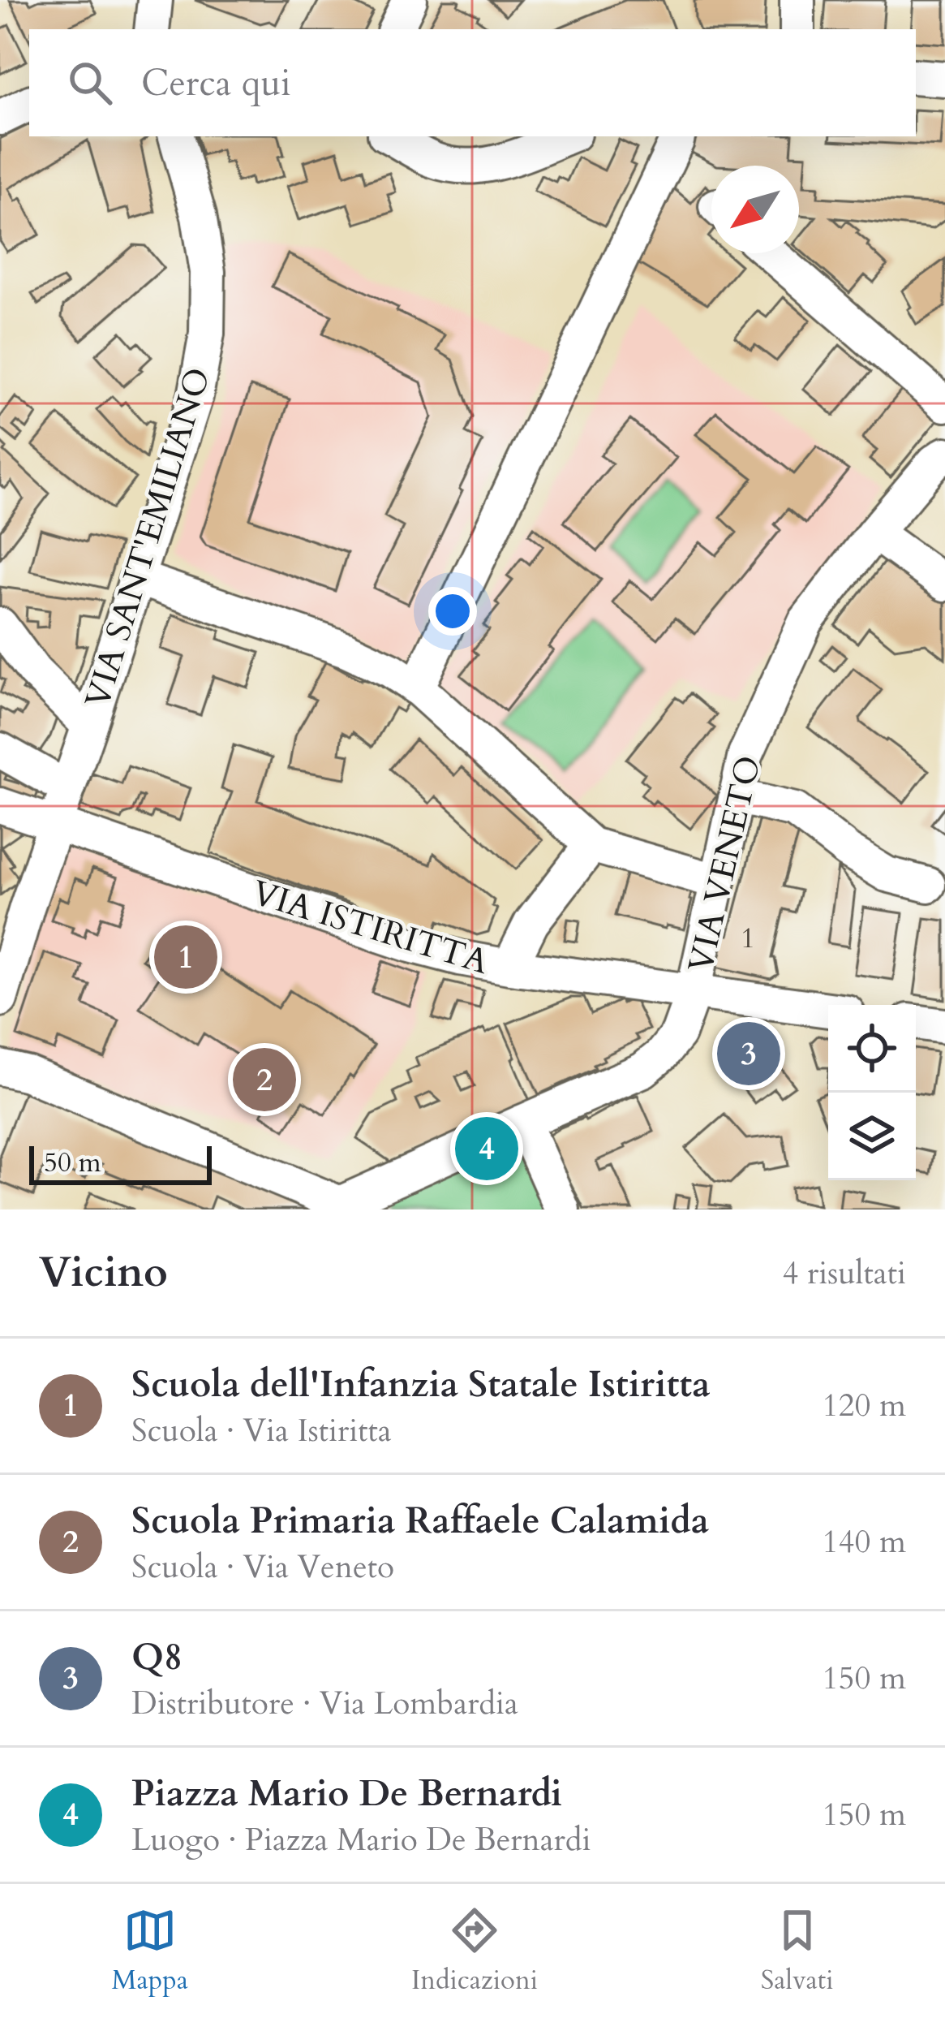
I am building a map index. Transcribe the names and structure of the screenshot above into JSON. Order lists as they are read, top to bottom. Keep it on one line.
{"streets":{"street":["VIA SANT'EMILIANO","VIA VENETO","VIA ISTIRITTA"]},"crossings":[["VIA SANT'EMILIANO","VIA ISTIRITTA"],["VIA VENETO","VIA ISTIRITTA"]],"house_numbers":["1"],"scale_bar":"50 m","north":"bottom left","page":{"search":"Cerca qui","pins":["1","3","2","4"],"scale":"50 m","heading":["Vicino","4 risultati"],"list":[{"mark":"1","name":"Scuola dell'Infanzia Statale Istiritta","note":"Scuola · Via Istiritta","value":"120 m"},{"mark":"2","name":"Scuola Primaria Raffaele Calamida","note":"Scuola · Via Veneto","value":"140 m"},{"mark":"3","name":"Q8","note":"Distributore · Via Lombardia","value":"150 m"},{"mark":"4","name":"Piazza Mario De Bernardi","note":"Luogo · Piazza Mario De Bernardi","value":"150 m"}],"nav":["Mappa","Indicazioni","Salvati"]}}
